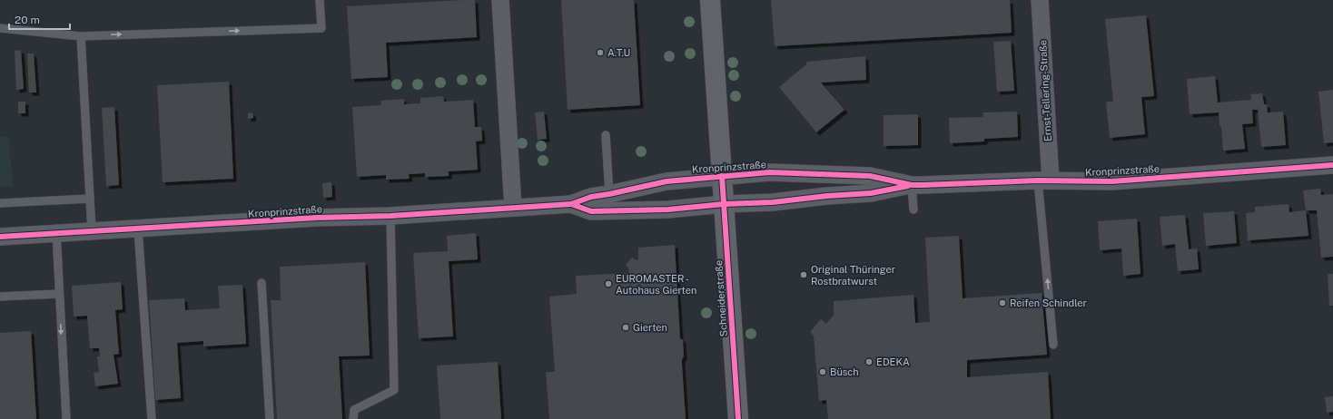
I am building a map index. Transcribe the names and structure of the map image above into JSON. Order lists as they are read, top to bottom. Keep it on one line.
{"streets":{"main road":["Schneiderstraße"],"street":["Ernst-Tellering-Straße","Kronprinzstraße"]},"crossings":[["Ernst-Tellering-Straße","Kronprinzstraße"],["Kronprinzstraße","Schneiderstraße"]],"places":["A.T.U","Original Thüringer Rostbratwurst","EUROMASTER - Autohaus Gierten","Reifen Schindler","Gierten","EDEKA","Büsch"],"scale_bar":"20 m"}
